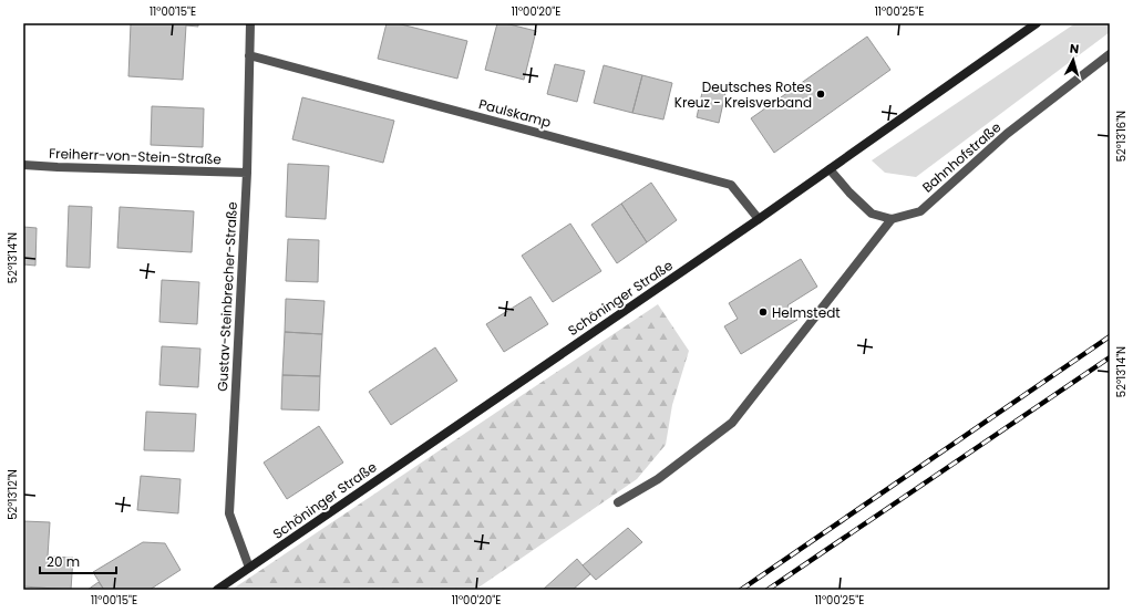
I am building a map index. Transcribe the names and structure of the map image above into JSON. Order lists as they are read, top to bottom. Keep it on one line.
{"streets":{"main road":["Schöninger Straße"],"street":["Paulskamp","Freiherr-von-Stein-Straße","Bahnhofstraße","Gustav-Steinbrecher-Straße"]},"crossings":[["Paulskamp","Gustav-Steinbrecher-Straße"],["Paulskamp","Schöninger Straße"],["Freiherr-von-Stein-Straße","Gustav-Steinbrecher-Straße"],["Gustav-Steinbrecher-Straße","Schöninger Straße"]],"places":["Deutsches Rotes Kreuz - Kreisverband","Helmstedt"],"scale_bar":"20 m","north":"top","coordinates":["11°00'15\"E","11°00'20\"E","11°00'25\"E","52°13'16\"N","52°13'14\"N","52°13'12\"N"]}
